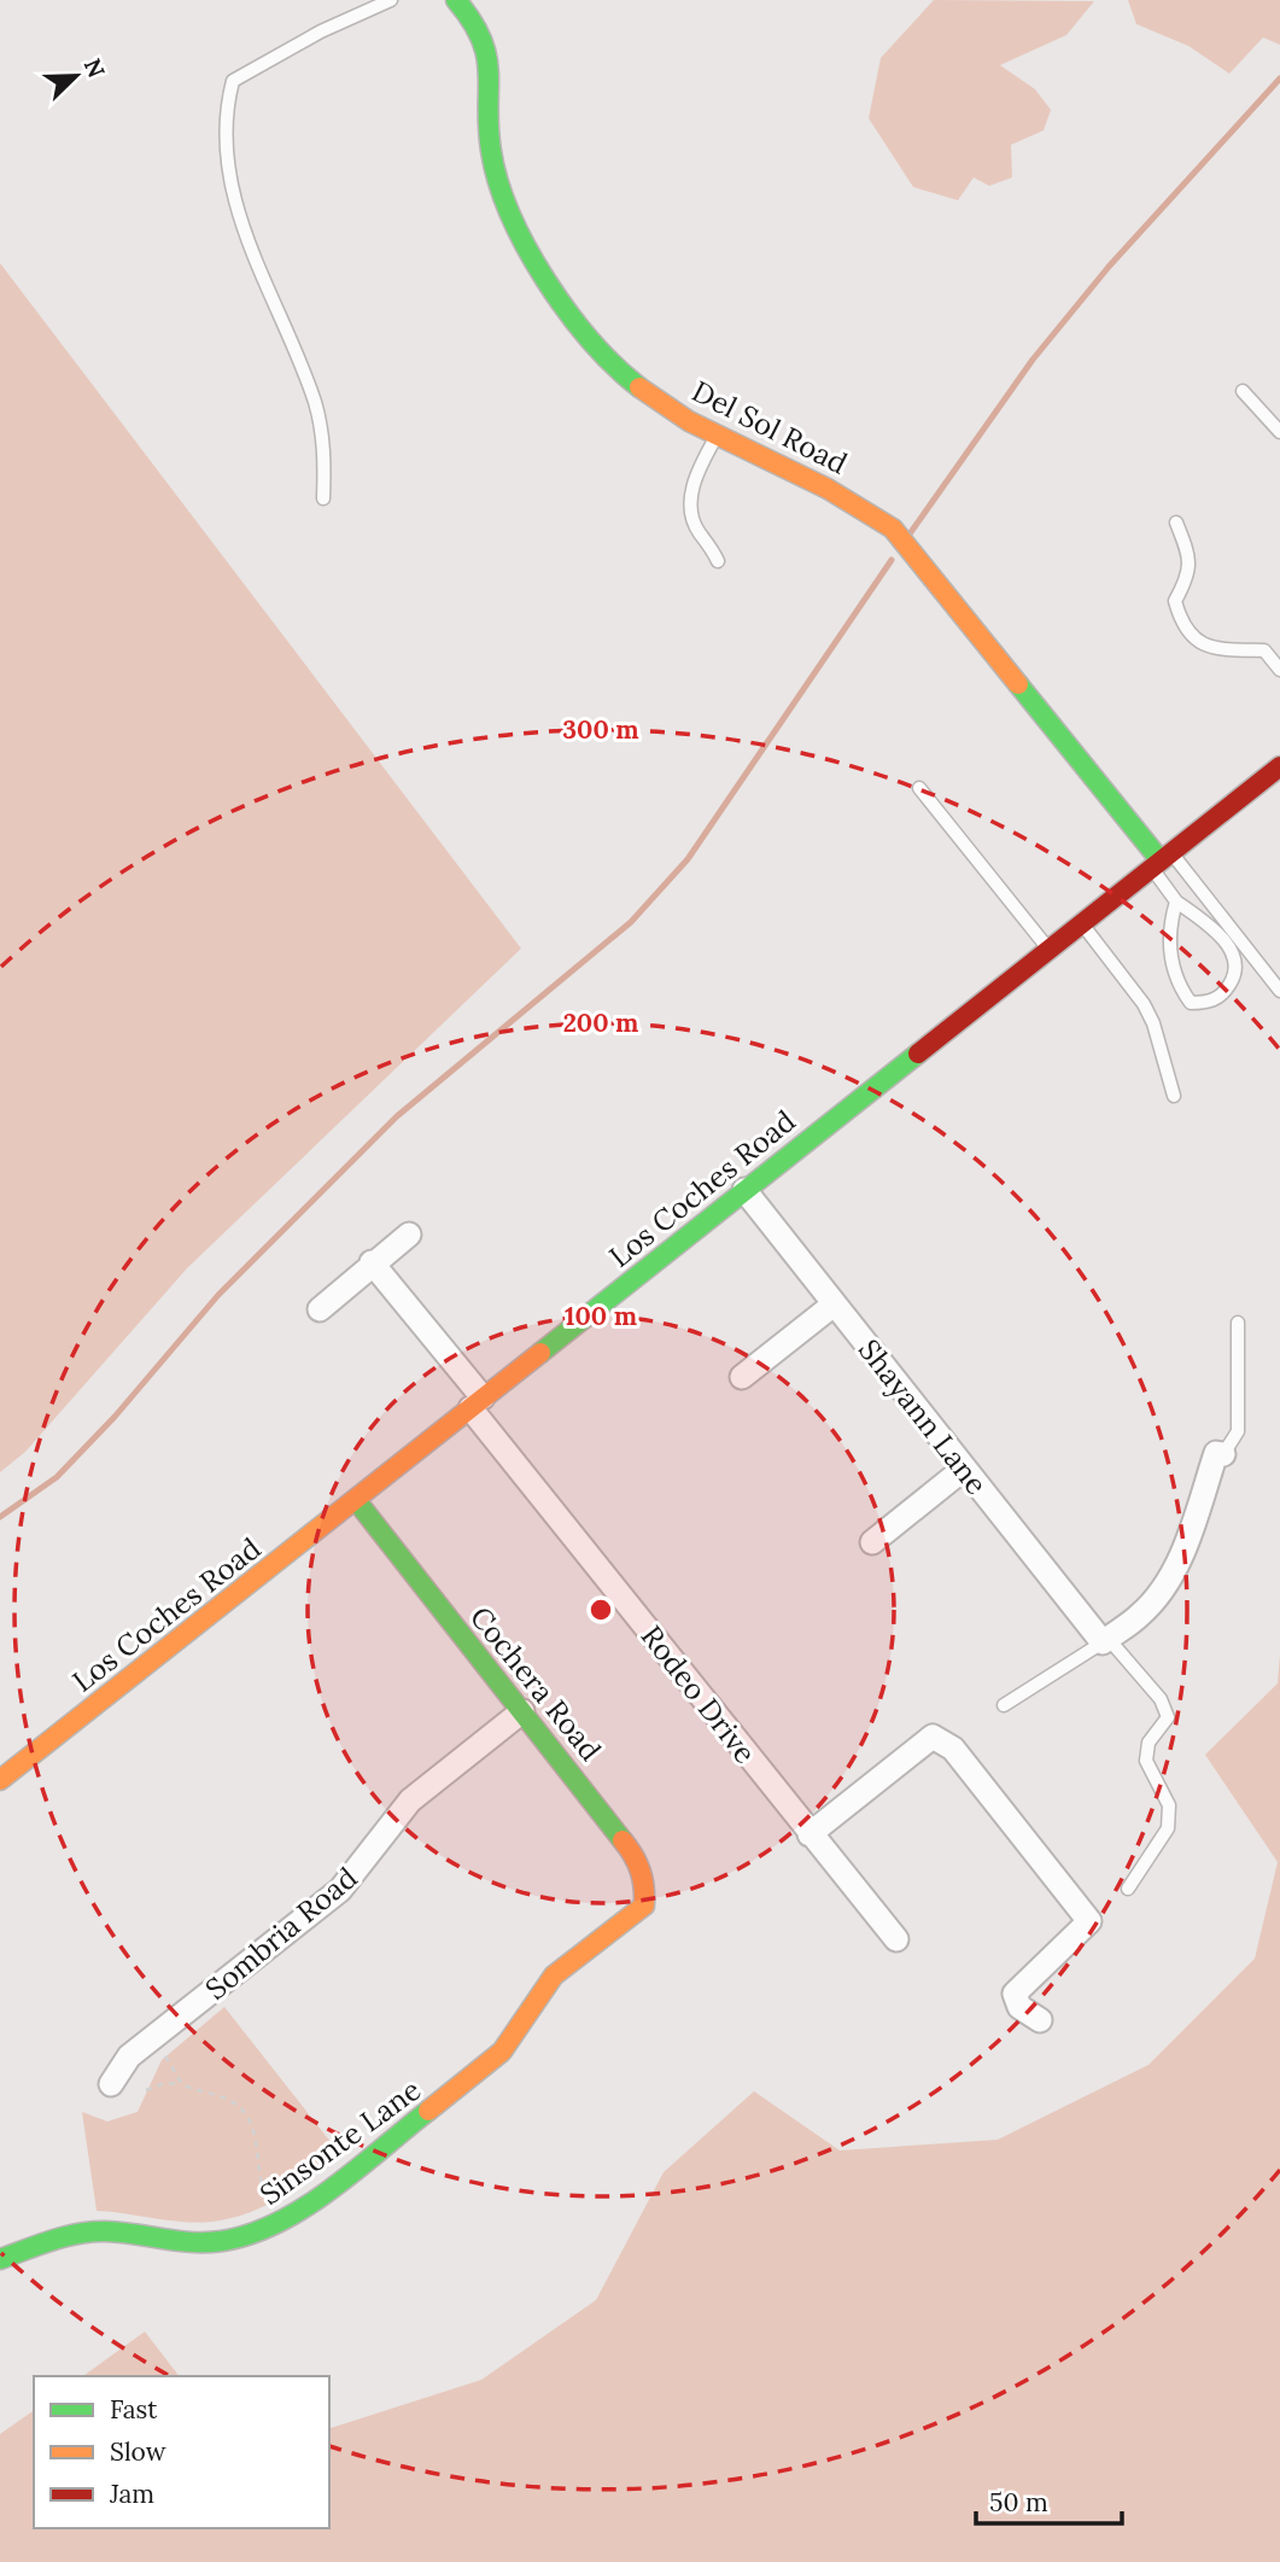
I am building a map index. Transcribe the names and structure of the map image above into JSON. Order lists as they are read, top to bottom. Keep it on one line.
{"streets":{"street":["Del Sol Road","Los Coches Road","Shayann Lane","Cochera Road","Rodeo Drive","Sombria Road","Sinsonte Lane"]},"crossings":[["Del Sol Road","Los Coches Road"],["Los Coches Road","Shayann Lane"],["Los Coches Road","Cochera Road"],["Los Coches Road","Rodeo Drive"],["Cochera Road","Sombria Road"],["Cochera Road","Sinsonte Lane"]],"legend":["Fast","Slow","Jam"],"scale_bar":"50 m","north":"top right","rings":["300 m","200 m","100 m"]}
